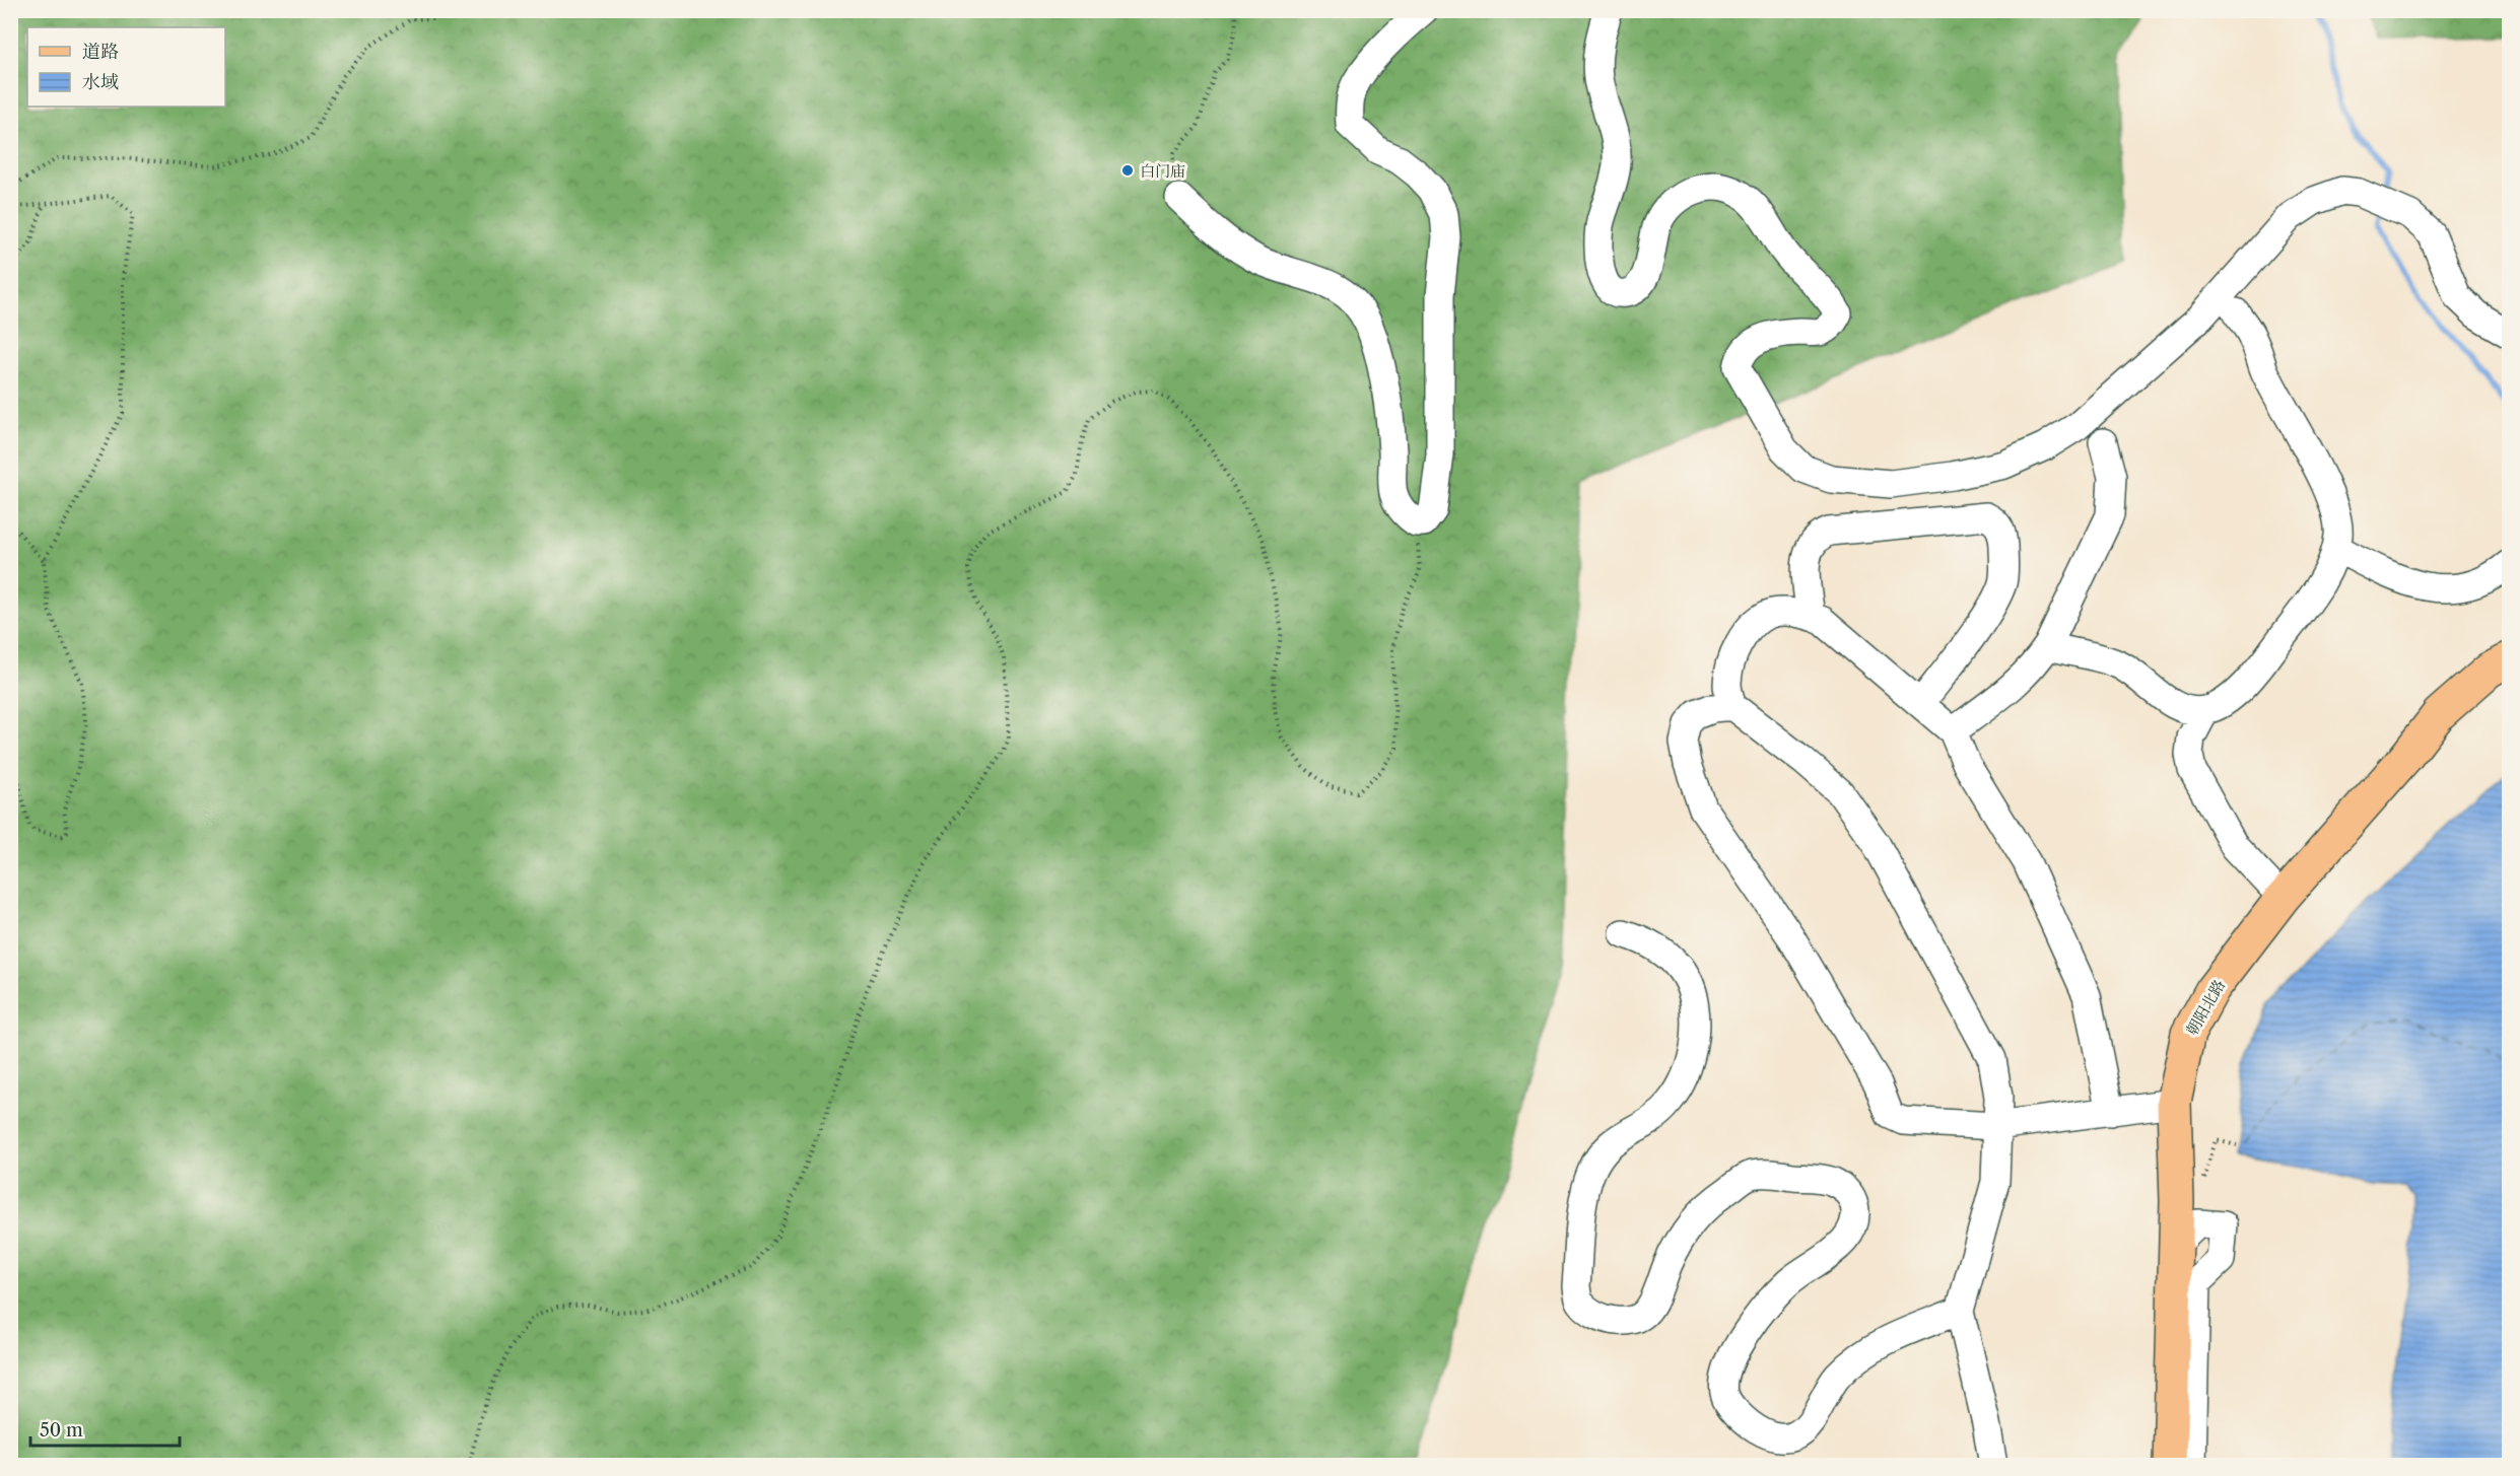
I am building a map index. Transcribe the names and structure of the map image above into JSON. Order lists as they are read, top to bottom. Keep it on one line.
{"streets":{"main road":["朝阳北路"]},"places":["白门庙"],"legend":["道路","水域"],"scale_bar":"50 m"}
